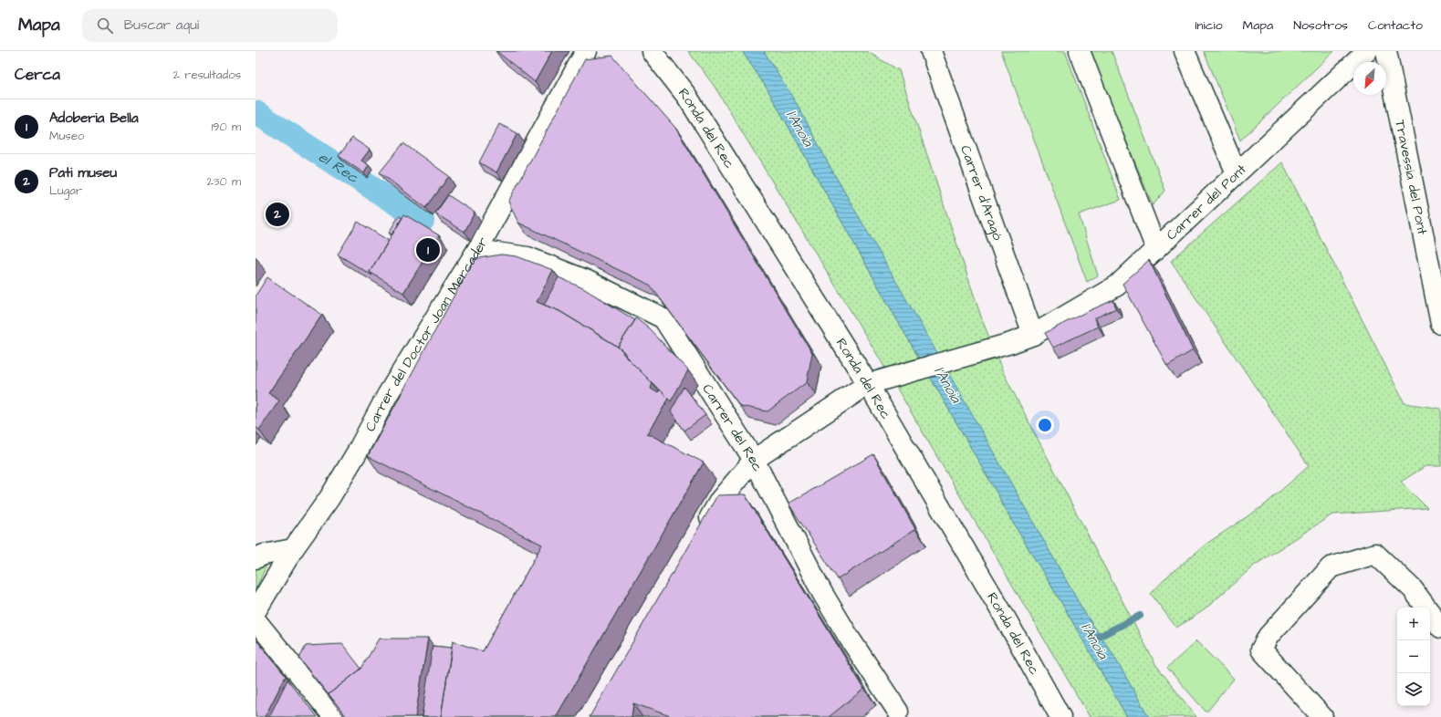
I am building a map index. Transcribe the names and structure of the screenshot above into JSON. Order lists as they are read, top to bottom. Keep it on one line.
{"streets":{"street":["Ronda del Rec","Travessia del Pont","Carrer d'Aragó","Carrer del Pont","Carrer del Doctor Joan Mercader","Carrer del Rec"]},"crossings":[["Ronda del Rec","Carrer del Pont"],["Carrer d'Aragó","Carrer del Pont"],["Carrer del Pont","Carrer del Rec"],["Carrer del Doctor Joan Mercader","Carrer del Rec"]],"water":["l'Anoia","el Rec"],"north":"bottom left","page":{"header":"Mapa","search":"Buscar aquí","nav":["Inicio","Mapa","Nosotros","Contacto"],"heading":["Cerca","2 resultados"],"list":[{"mark":"1","name":"Adoberia Bella","note":"Museo","value":"190 m"},{"mark":"2","name":"Pati museu","note":"Lugar","value":"230 m"}],"pins":["2","1"],"map_buttons":["+","−"]}}
